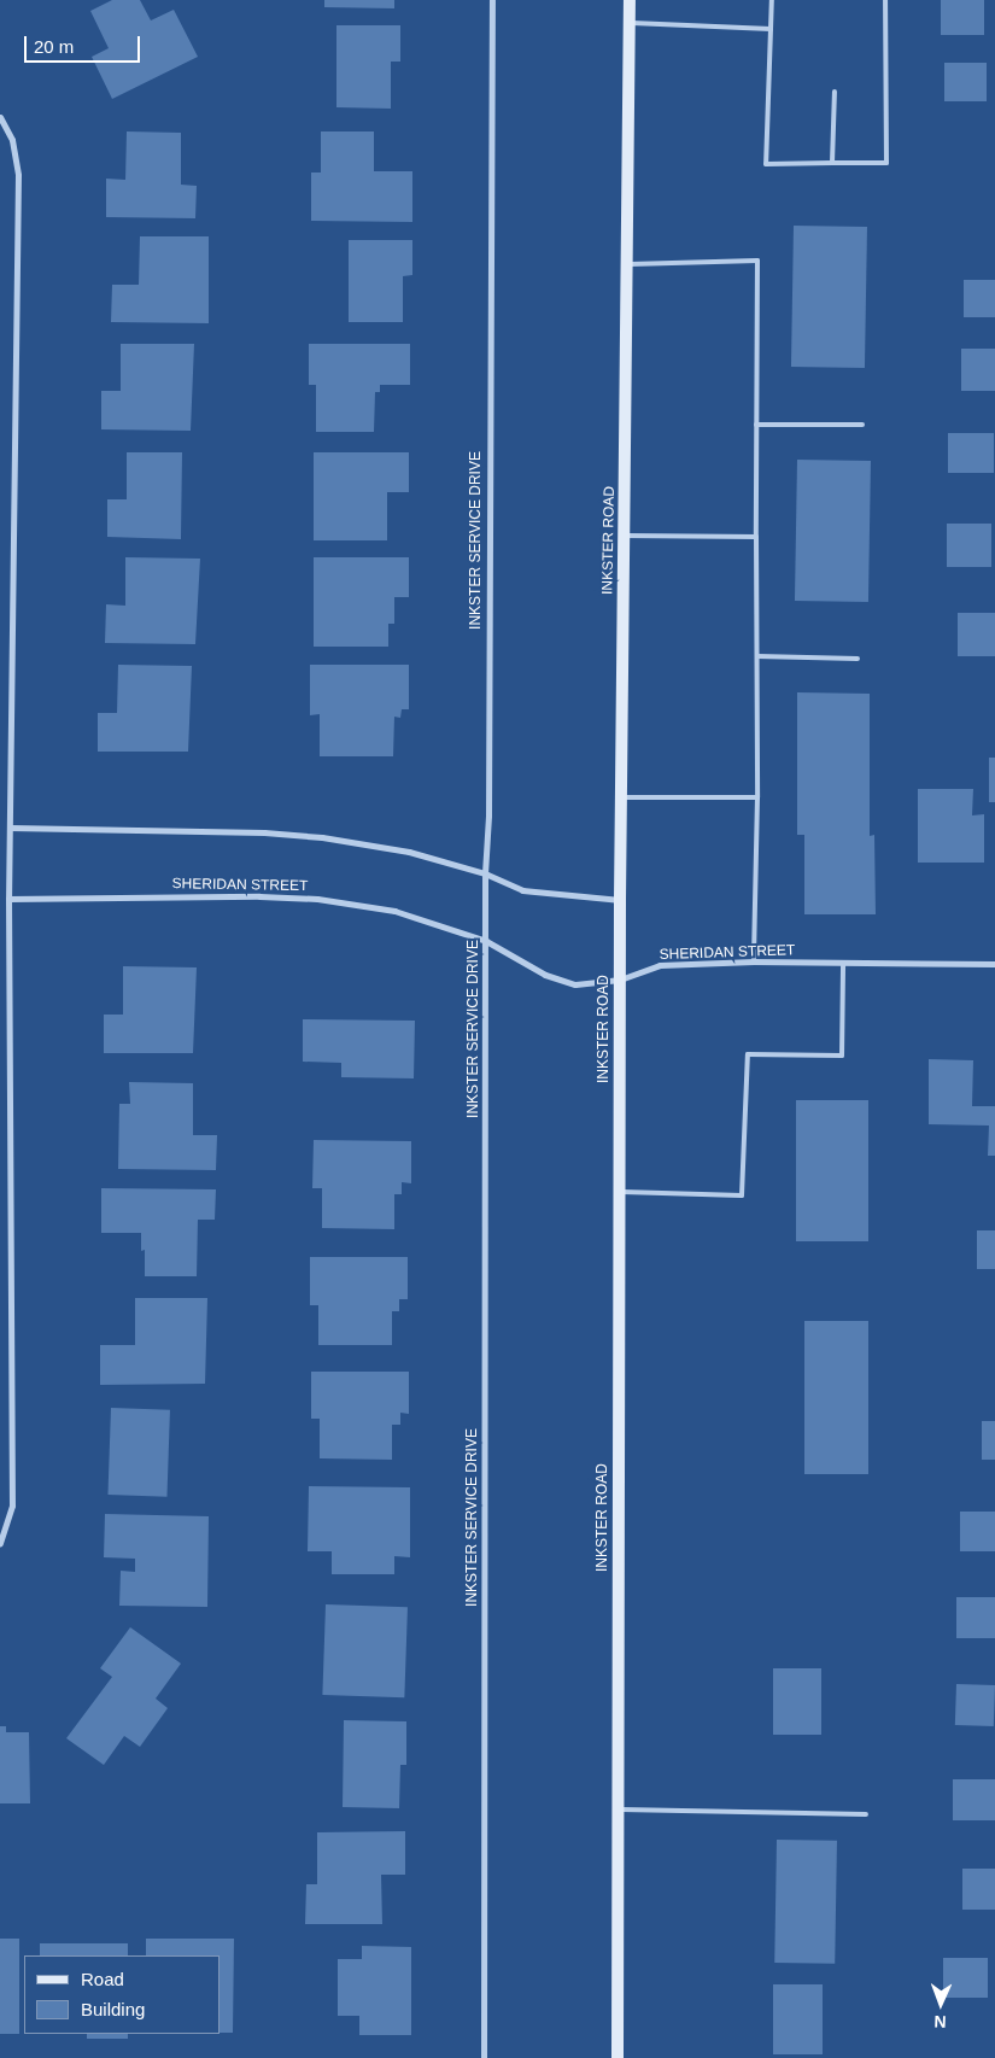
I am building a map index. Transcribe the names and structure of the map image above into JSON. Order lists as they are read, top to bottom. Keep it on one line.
{"streets":{"main road":["INKSTER ROAD"],"street":["INKSTER SERVICE DRIVE","SHERIDAN STREET"]},"crossings":[["INKSTER SERVICE DRIVE","SHERIDAN STREET"],["INKSTER ROAD","SHERIDAN STREET"]],"legend":["Road","Building"],"scale_bar":"20 m","north":"bottom"}
